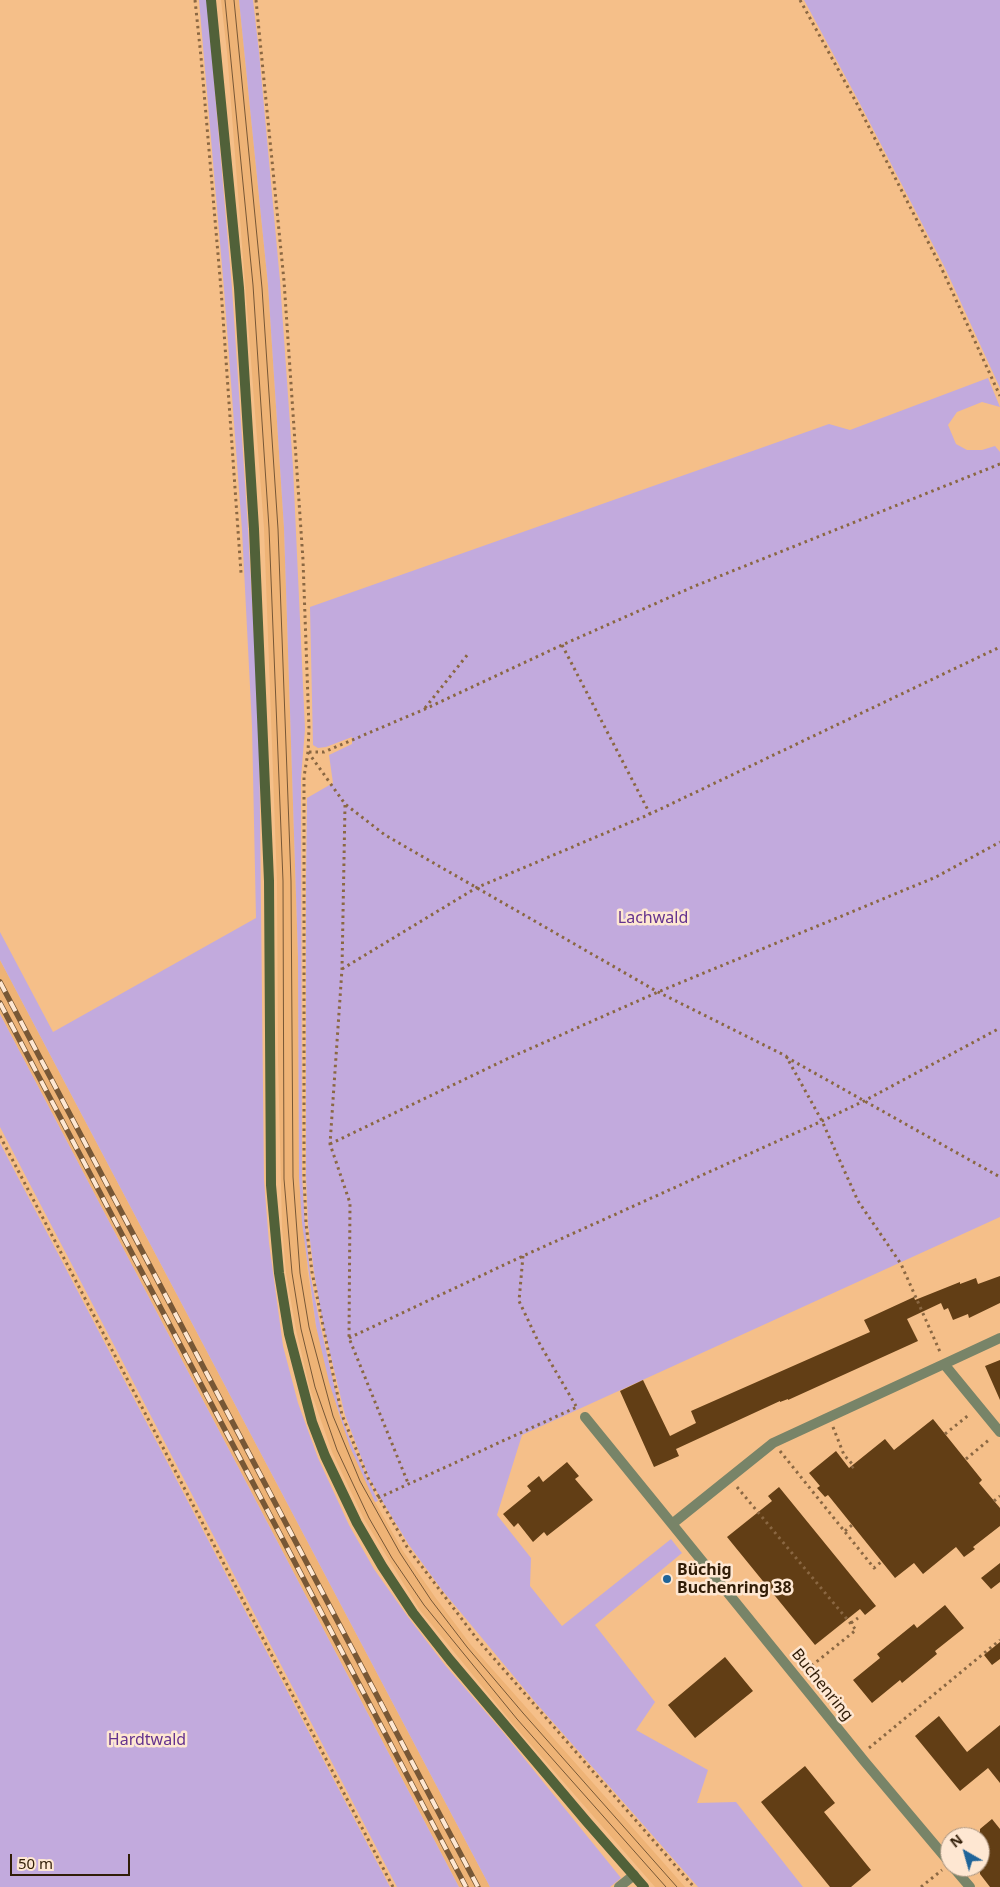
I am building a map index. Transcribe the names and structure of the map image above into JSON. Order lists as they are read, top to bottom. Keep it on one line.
{"streets":{"street":["Buchenring"]},"parks":["Lachwald","Hardtwald"],"places":["Büchig Buchenring 38"],"scale_bar":"50 m","north":"top left"}
